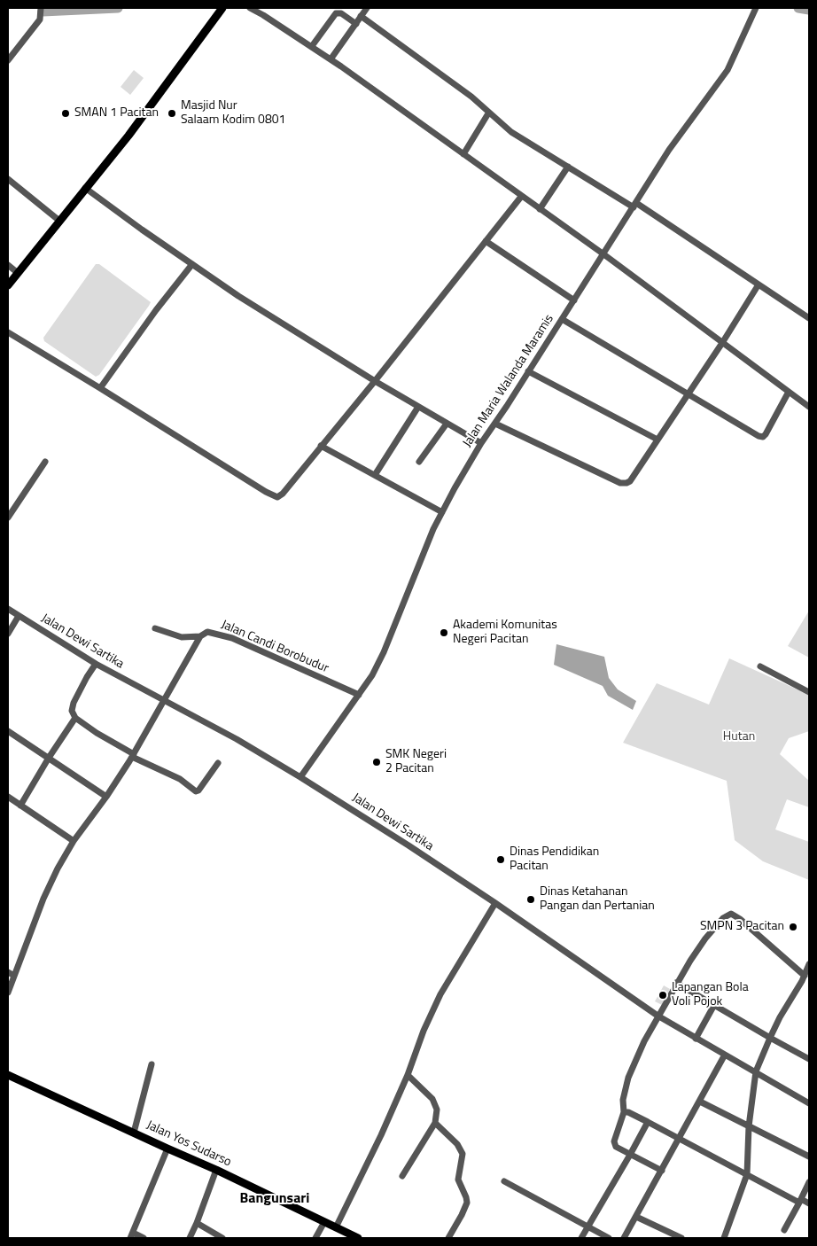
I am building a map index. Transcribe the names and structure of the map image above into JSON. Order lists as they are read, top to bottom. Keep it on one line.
{"streets":{"main road":["Jalan Yos Sudarso"],"street":["Jalan Maria Walanda Maramis","Jalan Dewi Sartika","Jalan Candi Borobudur"]},"crossings":[["Jalan Maria Walanda Maramis","Jalan Dewi Sartika"],["Jalan Maria Walanda Maramis","Jalan Candi Borobudur"]],"districts":["Bangunsari"],"parks":["Hutan"],"places":["SMAN 1 Pacitan","Masjid Nur Salaam Kodim 0801","Akademi Komunitas Negeri Pacitan","SMK Negeri 2 Pacitan","Dinas Pendidikan Pacitan","Dinas Ketahanan Pangan dan Pertanian","SMPN 3 Pacitan","Lapangan Bola Voli Pojok"]}
